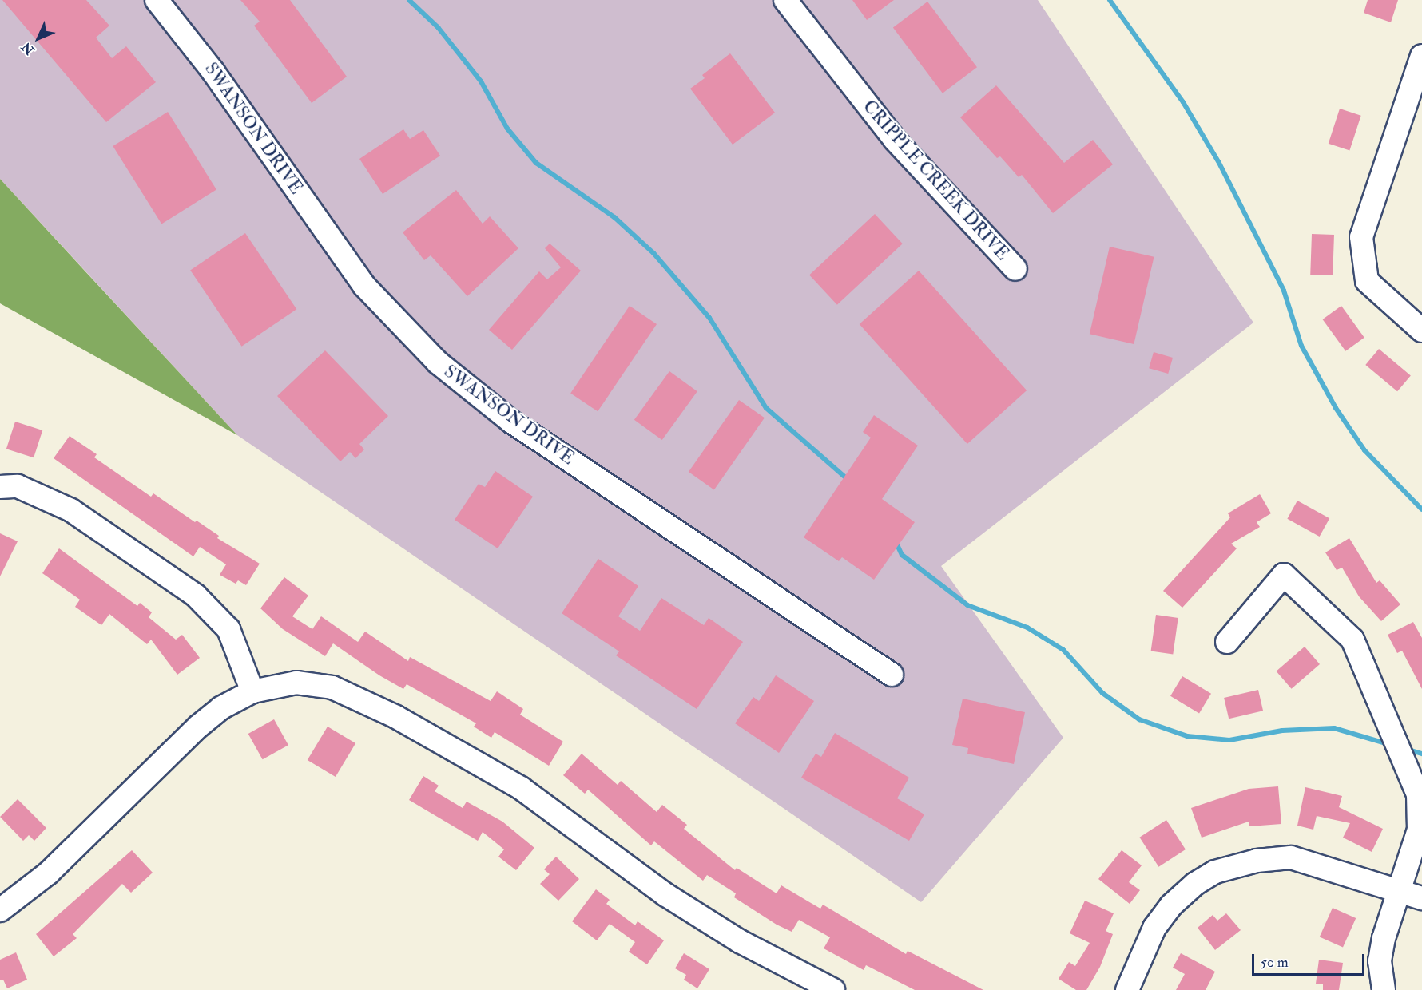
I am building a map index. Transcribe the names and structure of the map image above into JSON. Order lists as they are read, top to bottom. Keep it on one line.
{"streets":{"street":["SWANSON DRIVE","CRIPPLE CREEK DRIVE"]},"scale_bar":"50 m","north":"bottom left"}
